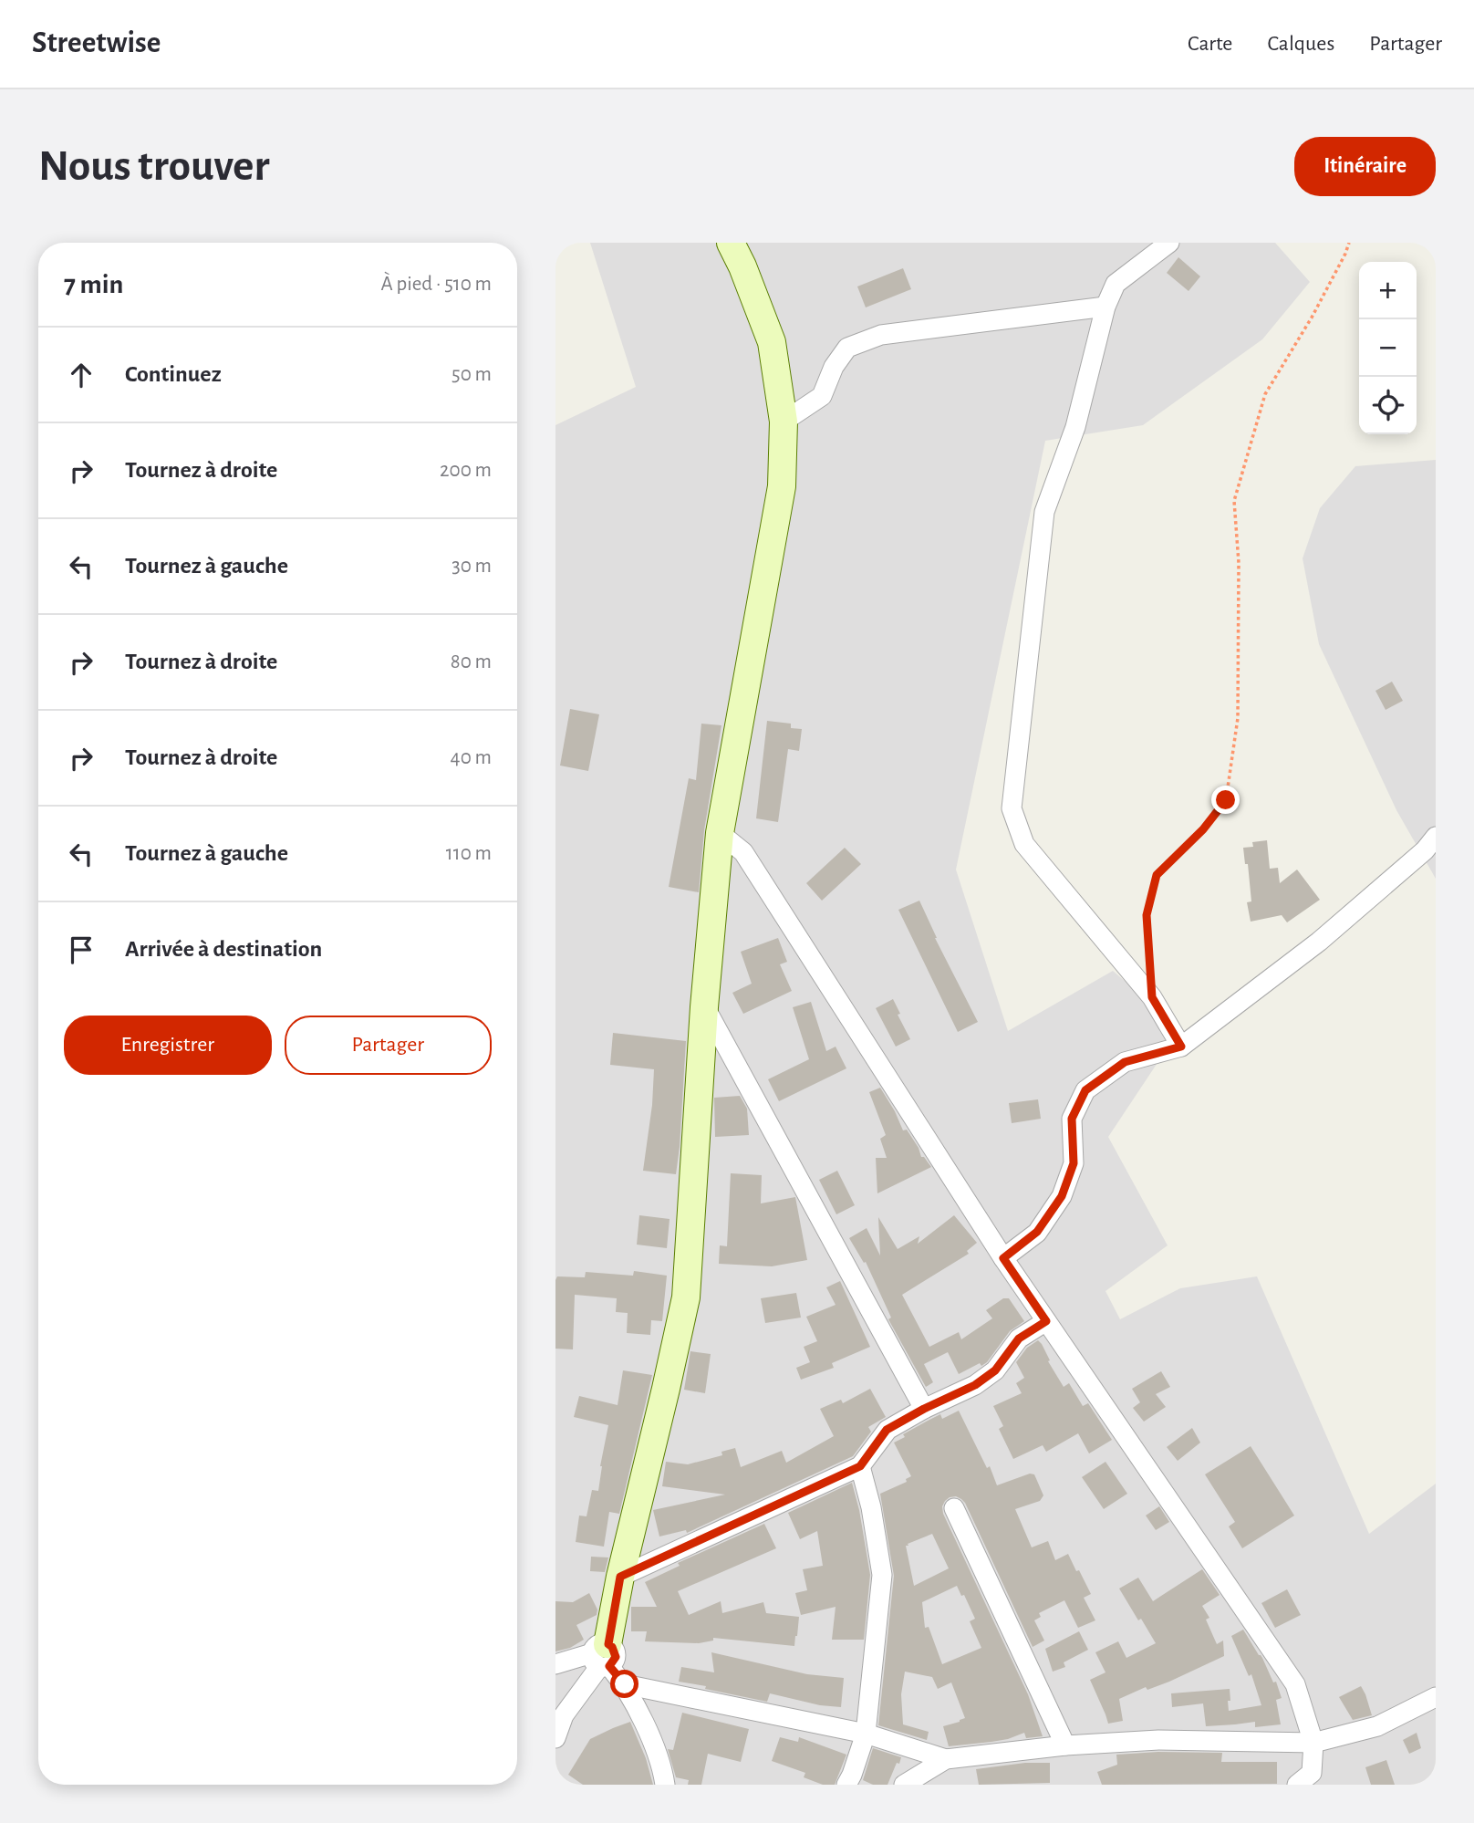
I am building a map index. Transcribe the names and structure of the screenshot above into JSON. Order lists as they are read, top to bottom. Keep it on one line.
{"page":{"header":"Streetwise","nav":["Carte","Calques","Partager"],"buttons":["Itinéraire",["Enregistrer","Partager"]],"title":"Nous trouver","heading":["7 min","À pied · 510 m"],"map_buttons":["+","−"],"list":[["Continuez","50 m"],["Tournez à droite","200 m"],["Tournez à gauche","30 m"],["Tournez à droite","80 m"],["Tournez à droite","40 m"],["Tournez à gauche","110 m"],"Arrivée à destination"]}}
